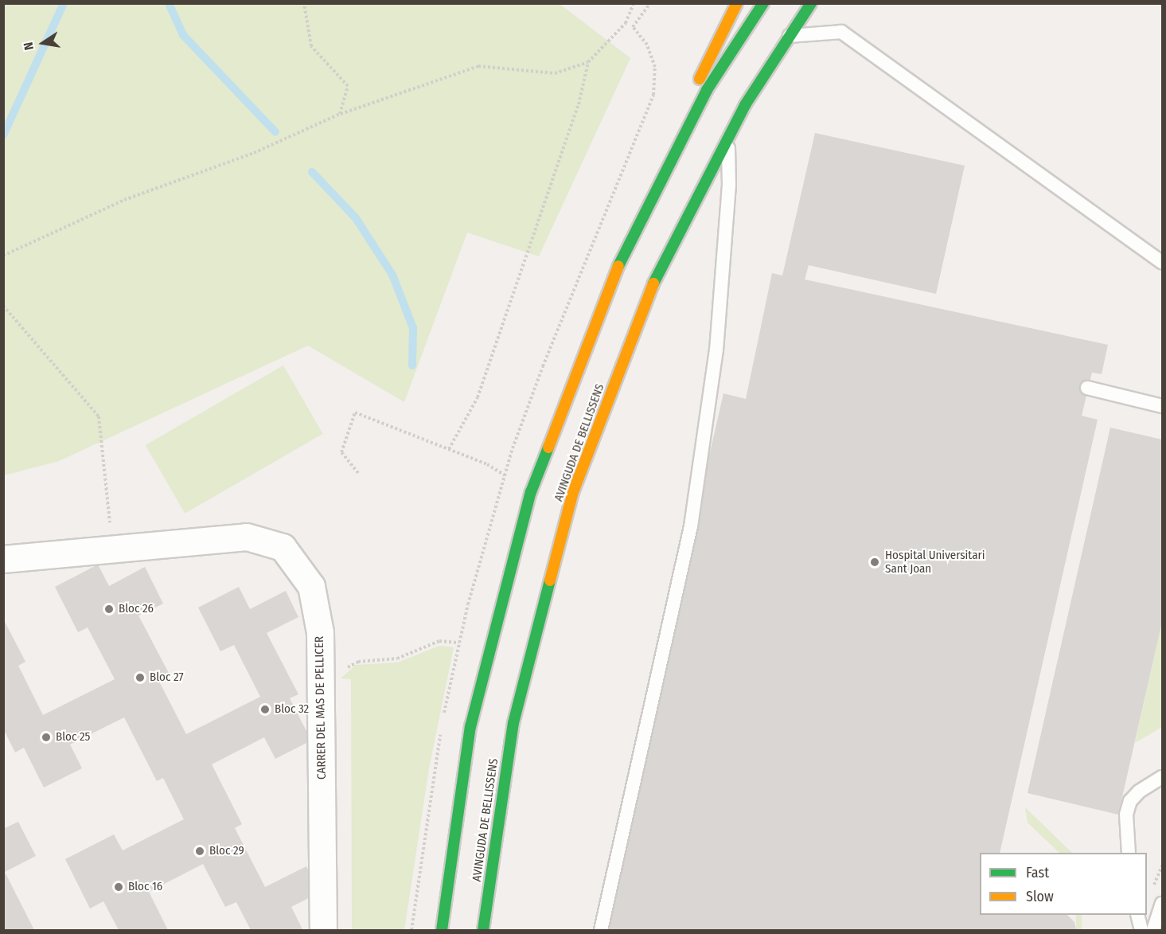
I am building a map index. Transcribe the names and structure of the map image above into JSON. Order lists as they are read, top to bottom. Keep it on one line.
{"streets":{"main road":["AVINGUDA DE BELLISSENS"],"street":["CARRER DEL MAS DE PELLICER"]},"places":["Hospital Universitari Sant Joan","Bloc 26","Bloc 27","Bloc 32","Bloc 25","Bloc 29","Bloc 16"],"legend":["Fast","Slow"],"north":"left"}
